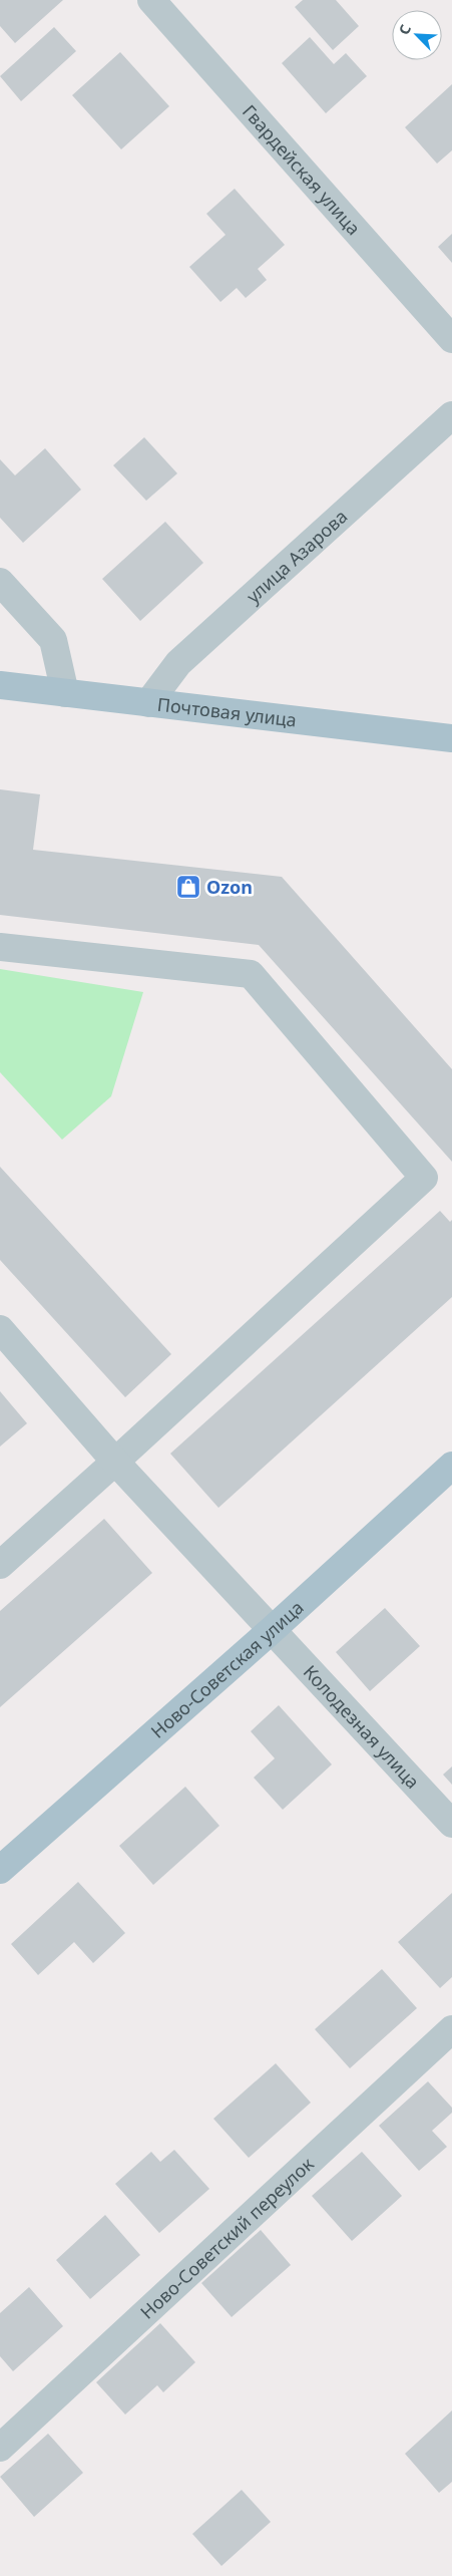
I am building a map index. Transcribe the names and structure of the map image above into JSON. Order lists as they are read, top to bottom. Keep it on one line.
{"streets":{"main road":["Почтовая улица","Ново-Советская улица"],"street":["Гвардейская улица","улица Азарова","Колодезная улица","Ново-Советский переулок"]},"crossings":[["улица Азарова","Почтовая улица"],["Ново-Советская улица","Колодезная улица"]],"places":{"shop":["Ozon"]},"north":"top left"}
